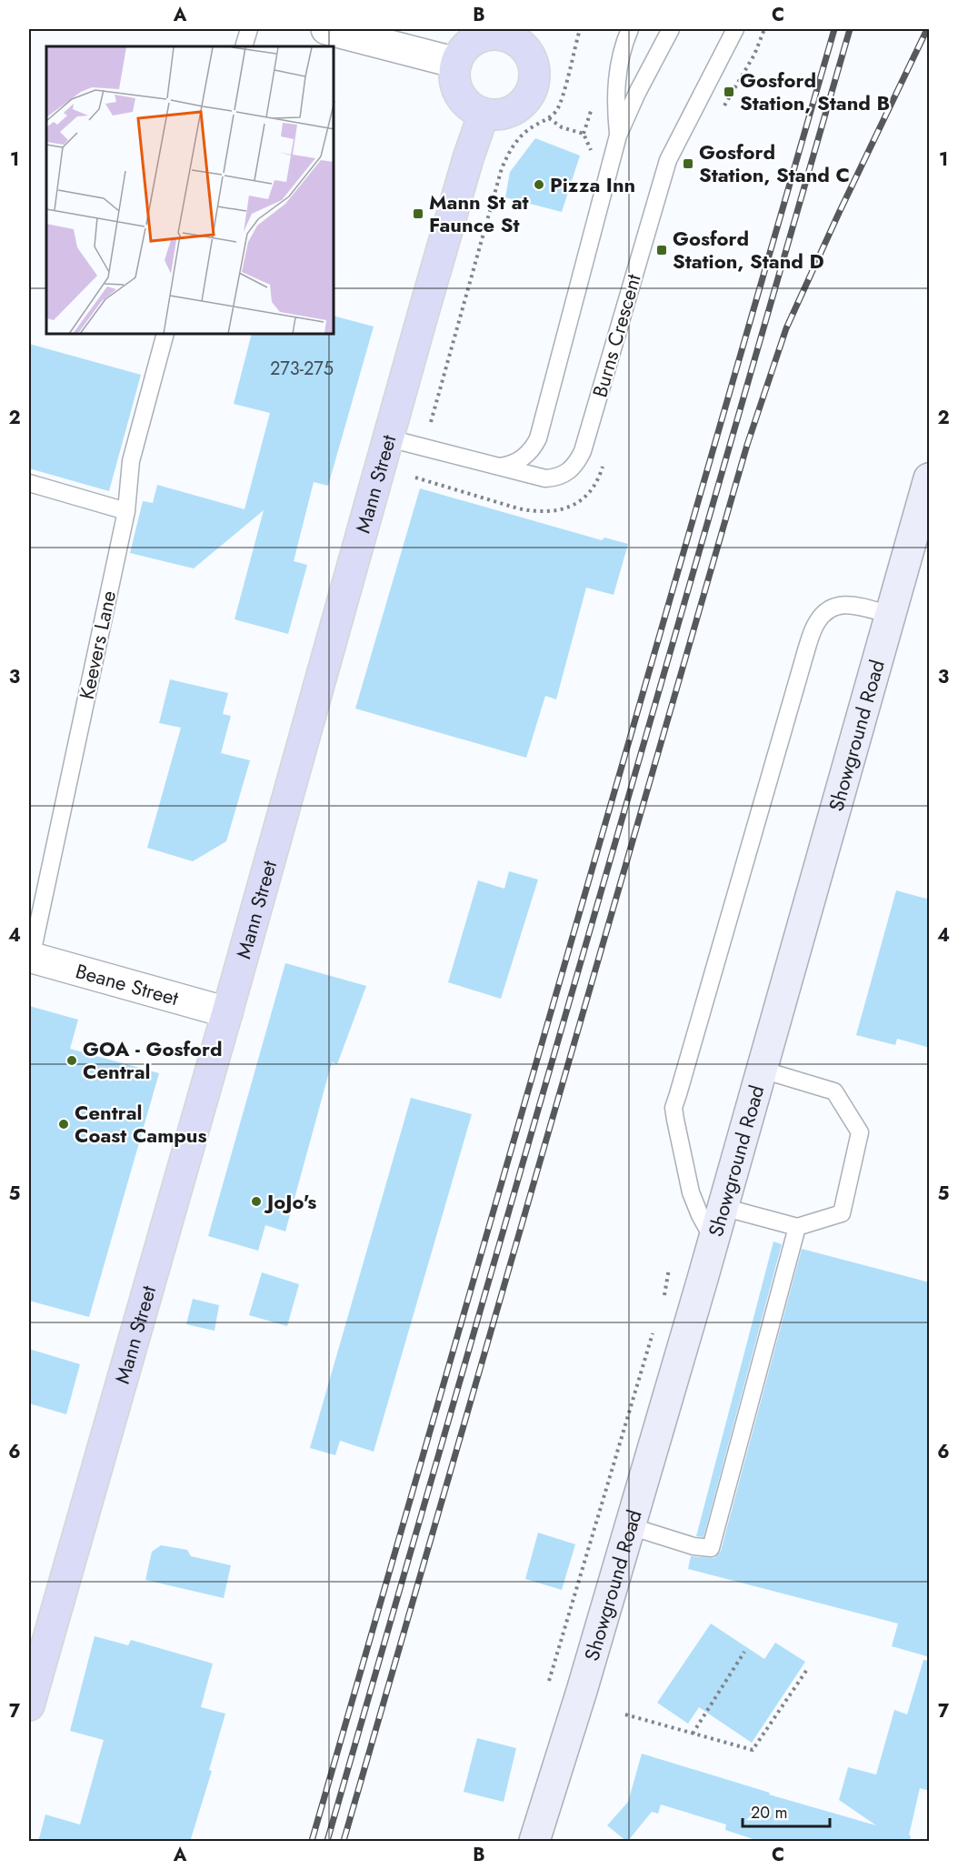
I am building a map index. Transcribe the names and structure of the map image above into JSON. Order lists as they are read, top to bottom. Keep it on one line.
{"streets":{"main road":["Mann Street"],"street":["Showground Road","Beane Street"],"lane":["Burns Crescent","Keevers Lane"]},"crossings":[["Burns Crescent","Mann Street"],["Mann Street","Beane Street"],["Keevers Lane","Beane Street"]],"places":{"transit":["Gosford Station, Stand B","Gosford Station, Stand C","Mann St at Faunce St","Gosford Station, Stand D"],"other":["Pizza Inn","GOA - Gosford Central","Central Coast Campus","JoJo's"]},"house_numbers":["273-275"],"scale_bar":"20 m","grid":{"columns":["A","B","C"],"rows":["1","2","3","4","5","6","7"]}}
